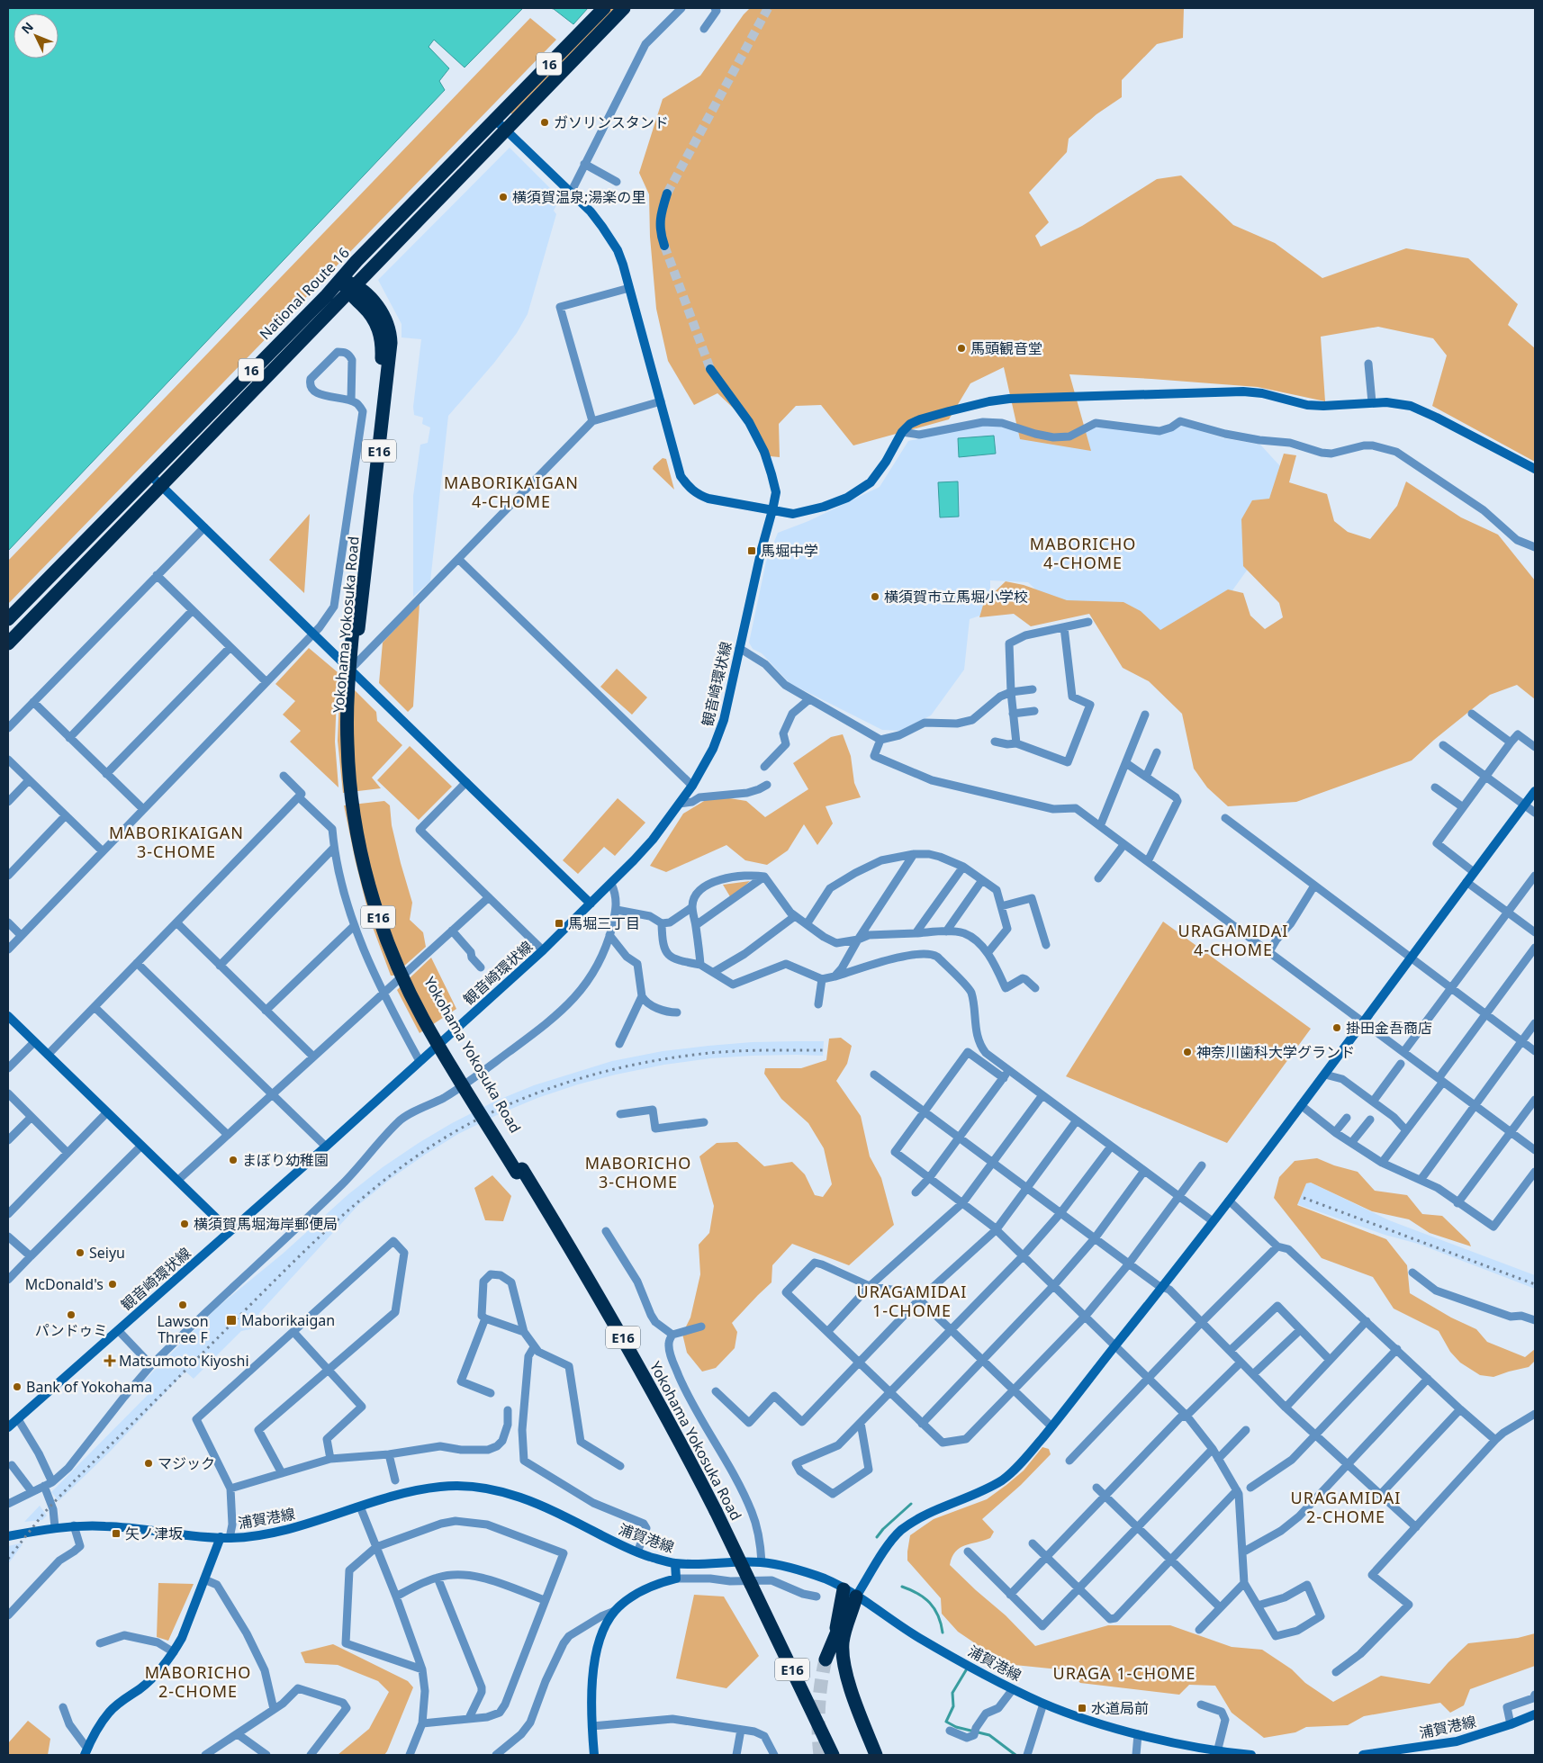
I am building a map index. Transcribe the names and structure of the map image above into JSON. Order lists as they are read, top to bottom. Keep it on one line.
{"streets":{"highway":["16","National Route 16","E16","Yokohama Yokosuka Road"],"street":["観音崎環状線","浦賀港線"]},"crossings":[["National Route 16","E16"],["National Route 16","Yokohama Yokosuka Road"],["E16","Yokohama Yokosuka Road"]],"districts":["MABORIKAIGAN 4-CHOME","MABORICHO 4-CHOME","MABORIKAIGAN 3-CHOME","URAGAMIDAI 4-CHOME","MABORICHO 3-CHOME","URAGAMIDAI 1-CHOME","URAGAMIDAI 2-CHOME","MABORICHO 2-CHOME","URAGA 1-CHOME"],"places":{"other":["ガソリンスタンド","横須賀温泉;湯楽の里","馬頭観音堂","横須賀市立馬堀小学校","掛田金吾商店","神奈川歯科大学グランド","まぼり幼稚園","横須賀馬堀海岸郵便局","Seiyu","McDonald's","Lawson Three F","パンドゥミ","Bank of Yokohama","マジック"],"transit":["馬堀中学","馬堀三丁目","Maborikaigan","矢ノ津坂","水道局前"],"health":["Matsumoto Kiyoshi"]},"north":"top left"}
